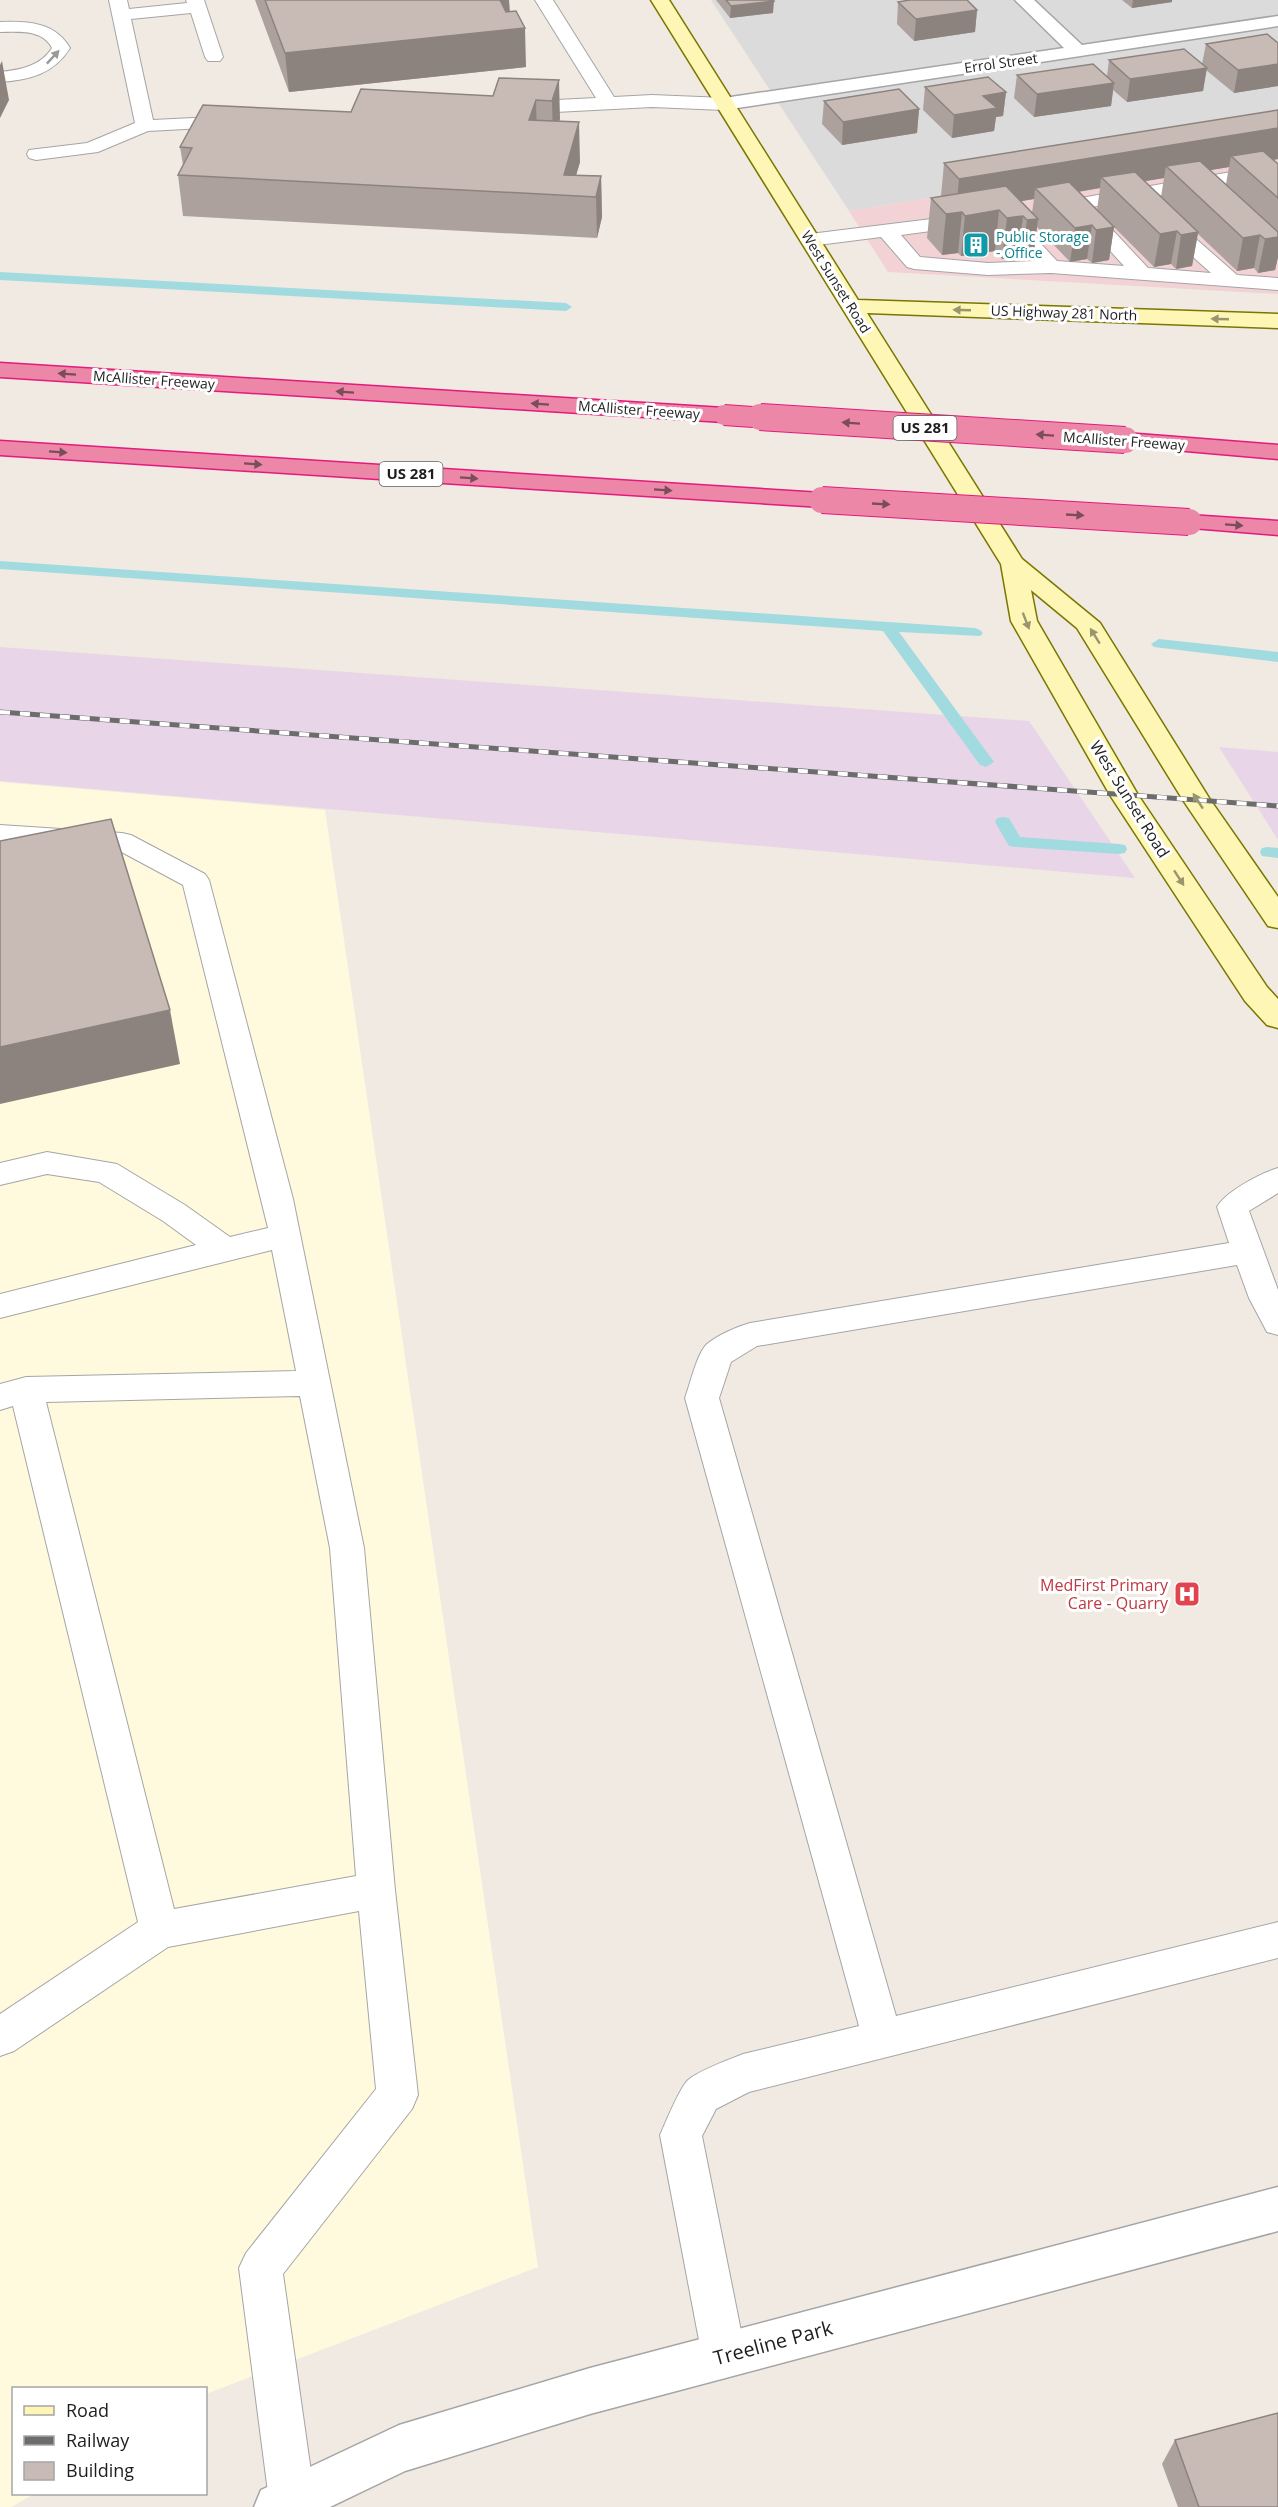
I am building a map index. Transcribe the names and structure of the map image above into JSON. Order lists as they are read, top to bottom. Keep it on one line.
{"streets":{"highway":["McAllister Freeway","US 281"],"main road":["West Sunset Road","US Highway 281 North"],"street":["Errol Street","Treeline Park"]},"crossings":[["Errol Street","West Sunset Road"],["West Sunset Road","US Highway 281 North"]],"one_way":["US Highway 281 North"],"places":{"building":["Public Storage - Office"],"hospital":["MedFirst Primary Care - Quarry"]},"legend":["Road","Railway","Building"]}
